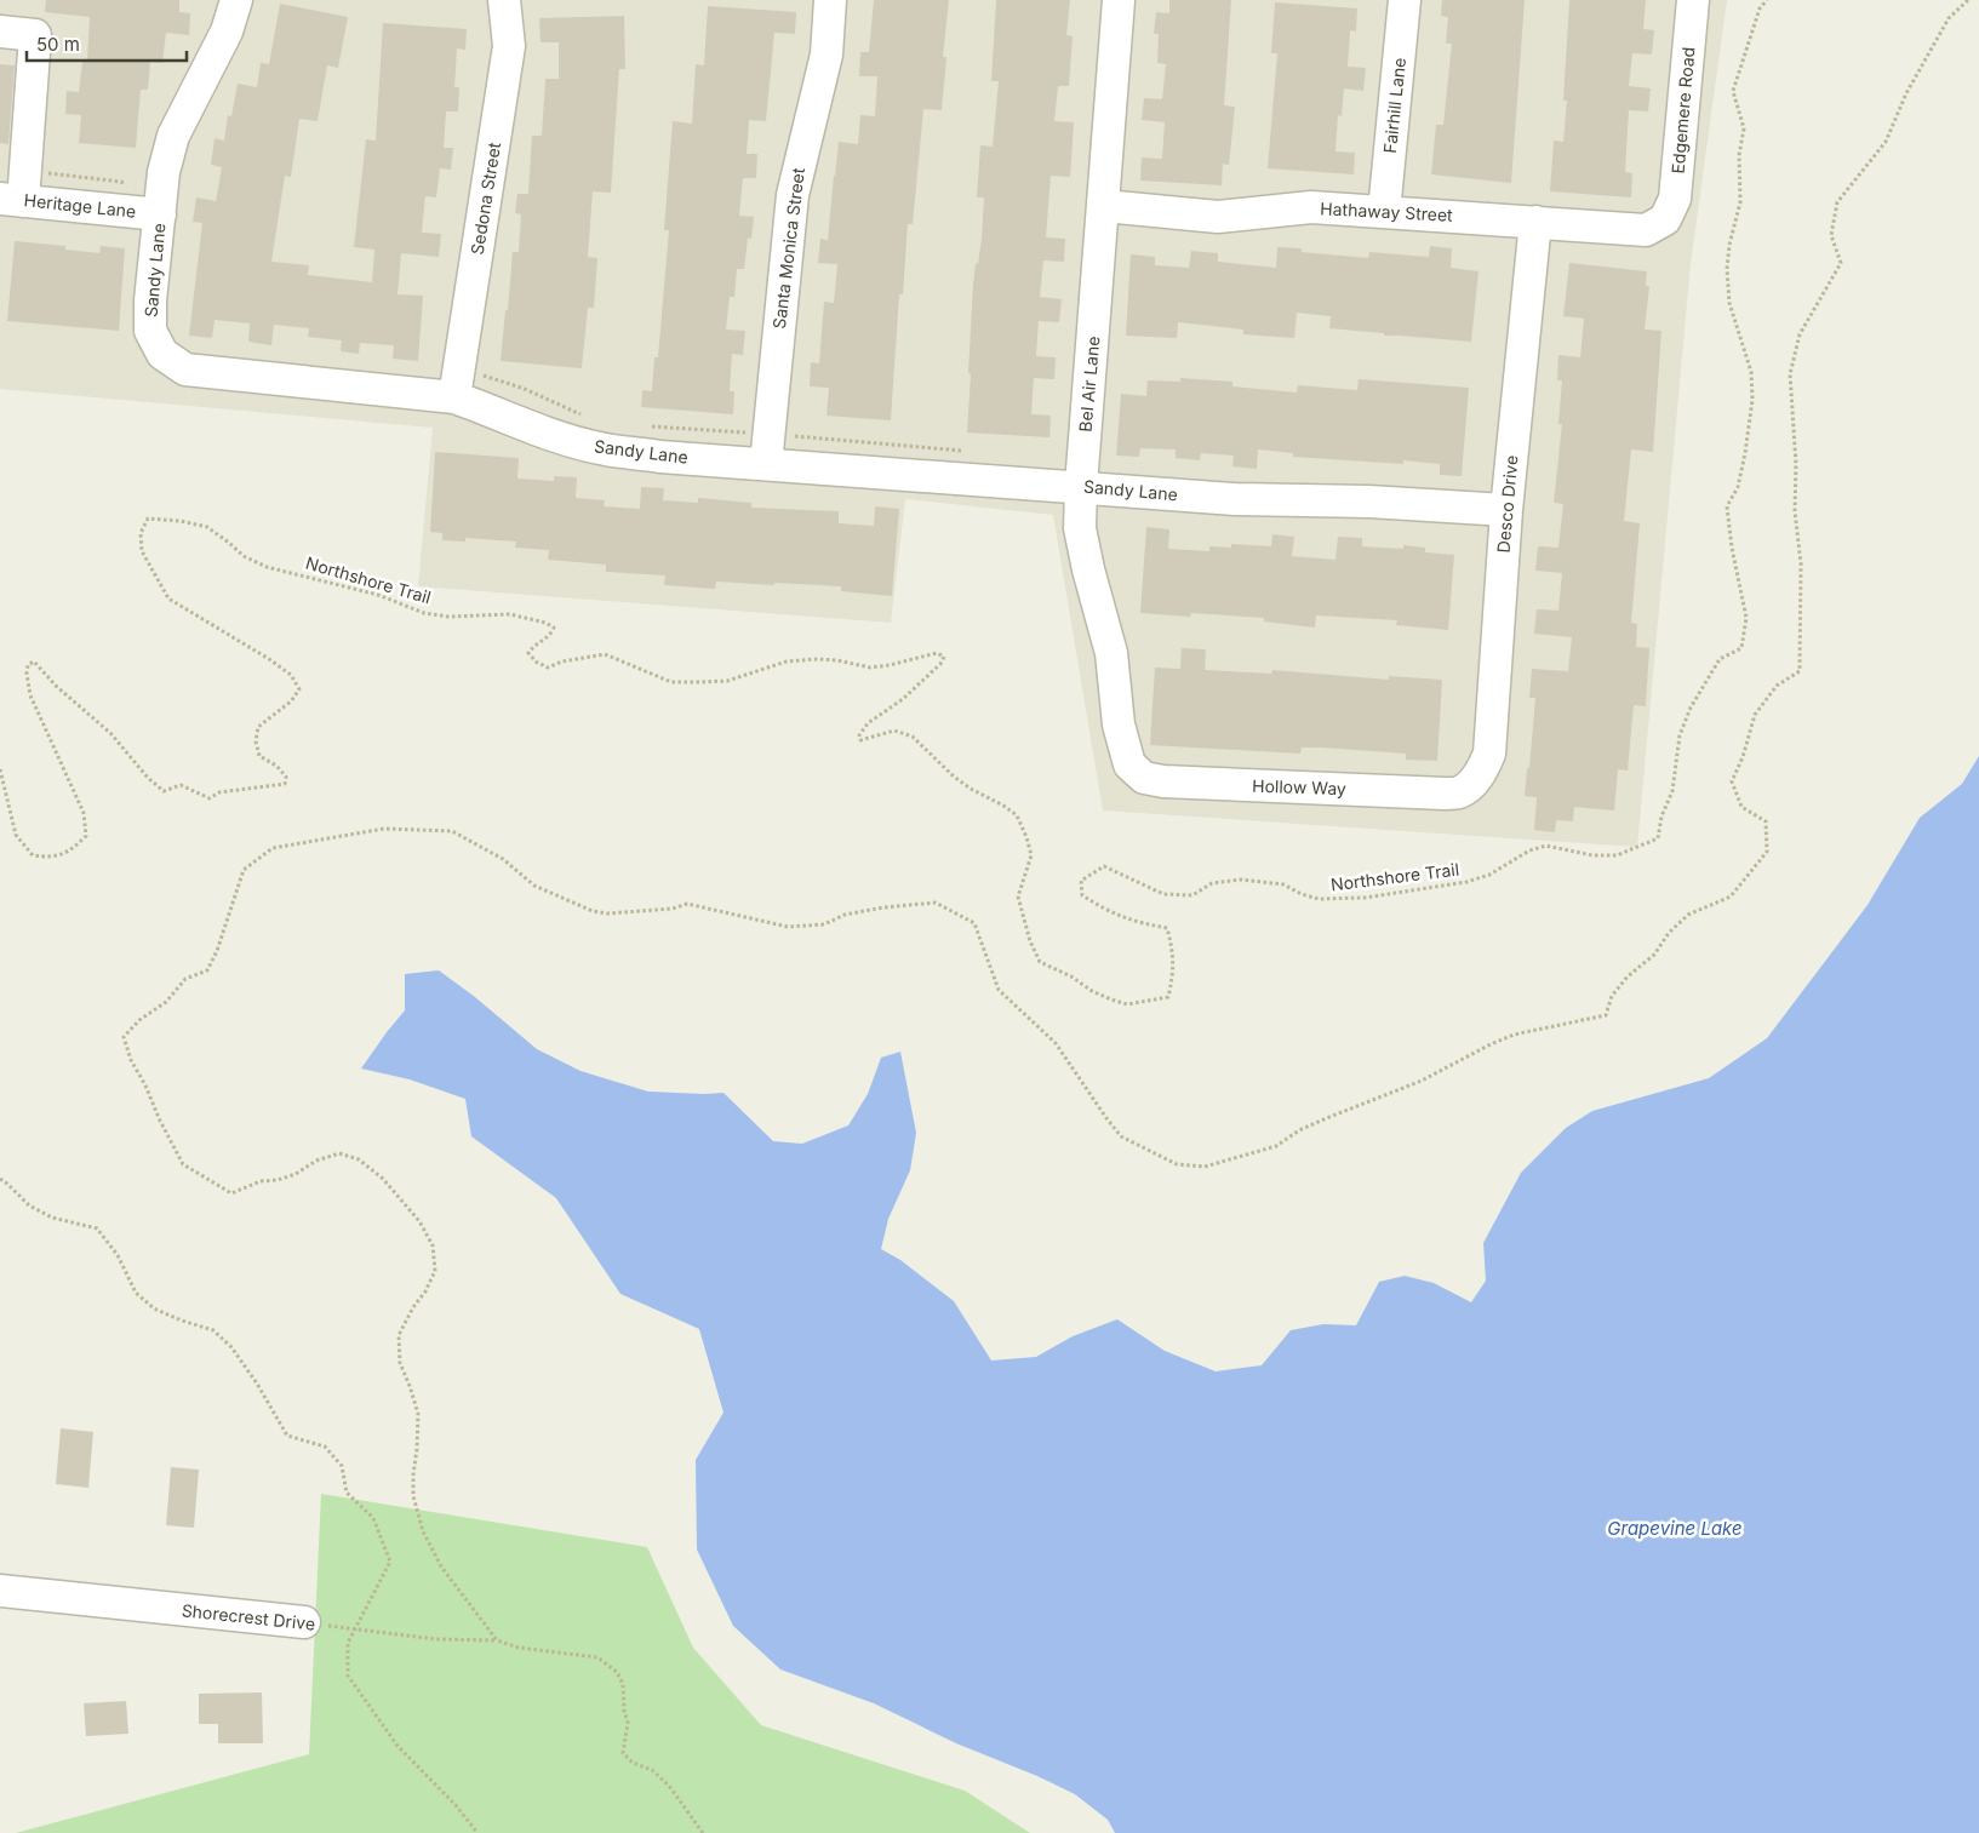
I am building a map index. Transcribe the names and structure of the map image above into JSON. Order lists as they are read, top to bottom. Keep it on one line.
{"streets":{"street":["Fairhill Lane","Edgemere Road","Sedona Street","Heritage Lane","Hathaway Street","Santa Monica Street","Sandy Lane","Bel Air Lane","Desco Drive","Hollow Way","Shorecrest Drive"],"path":["Northshore Trail"]},"crossings":[["Fairhill Lane","Hathaway Street"],["Edgemere Road","Hathaway Street"],["Sedona Street","Sandy Lane"],["Heritage Lane","Sandy Lane"],["Hathaway Street","Bel Air Lane"],["Hathaway Street","Desco Drive"],["Santa Monica Street","Sandy Lane"],["Sandy Lane","Bel Air Lane"],["Sandy Lane","Desco Drive"],["Bel Air Lane","Hollow Way"],["Desco Drive","Hollow Way"]],"water":["Grapevine Lake"],"scale_bar":"50 m"}
